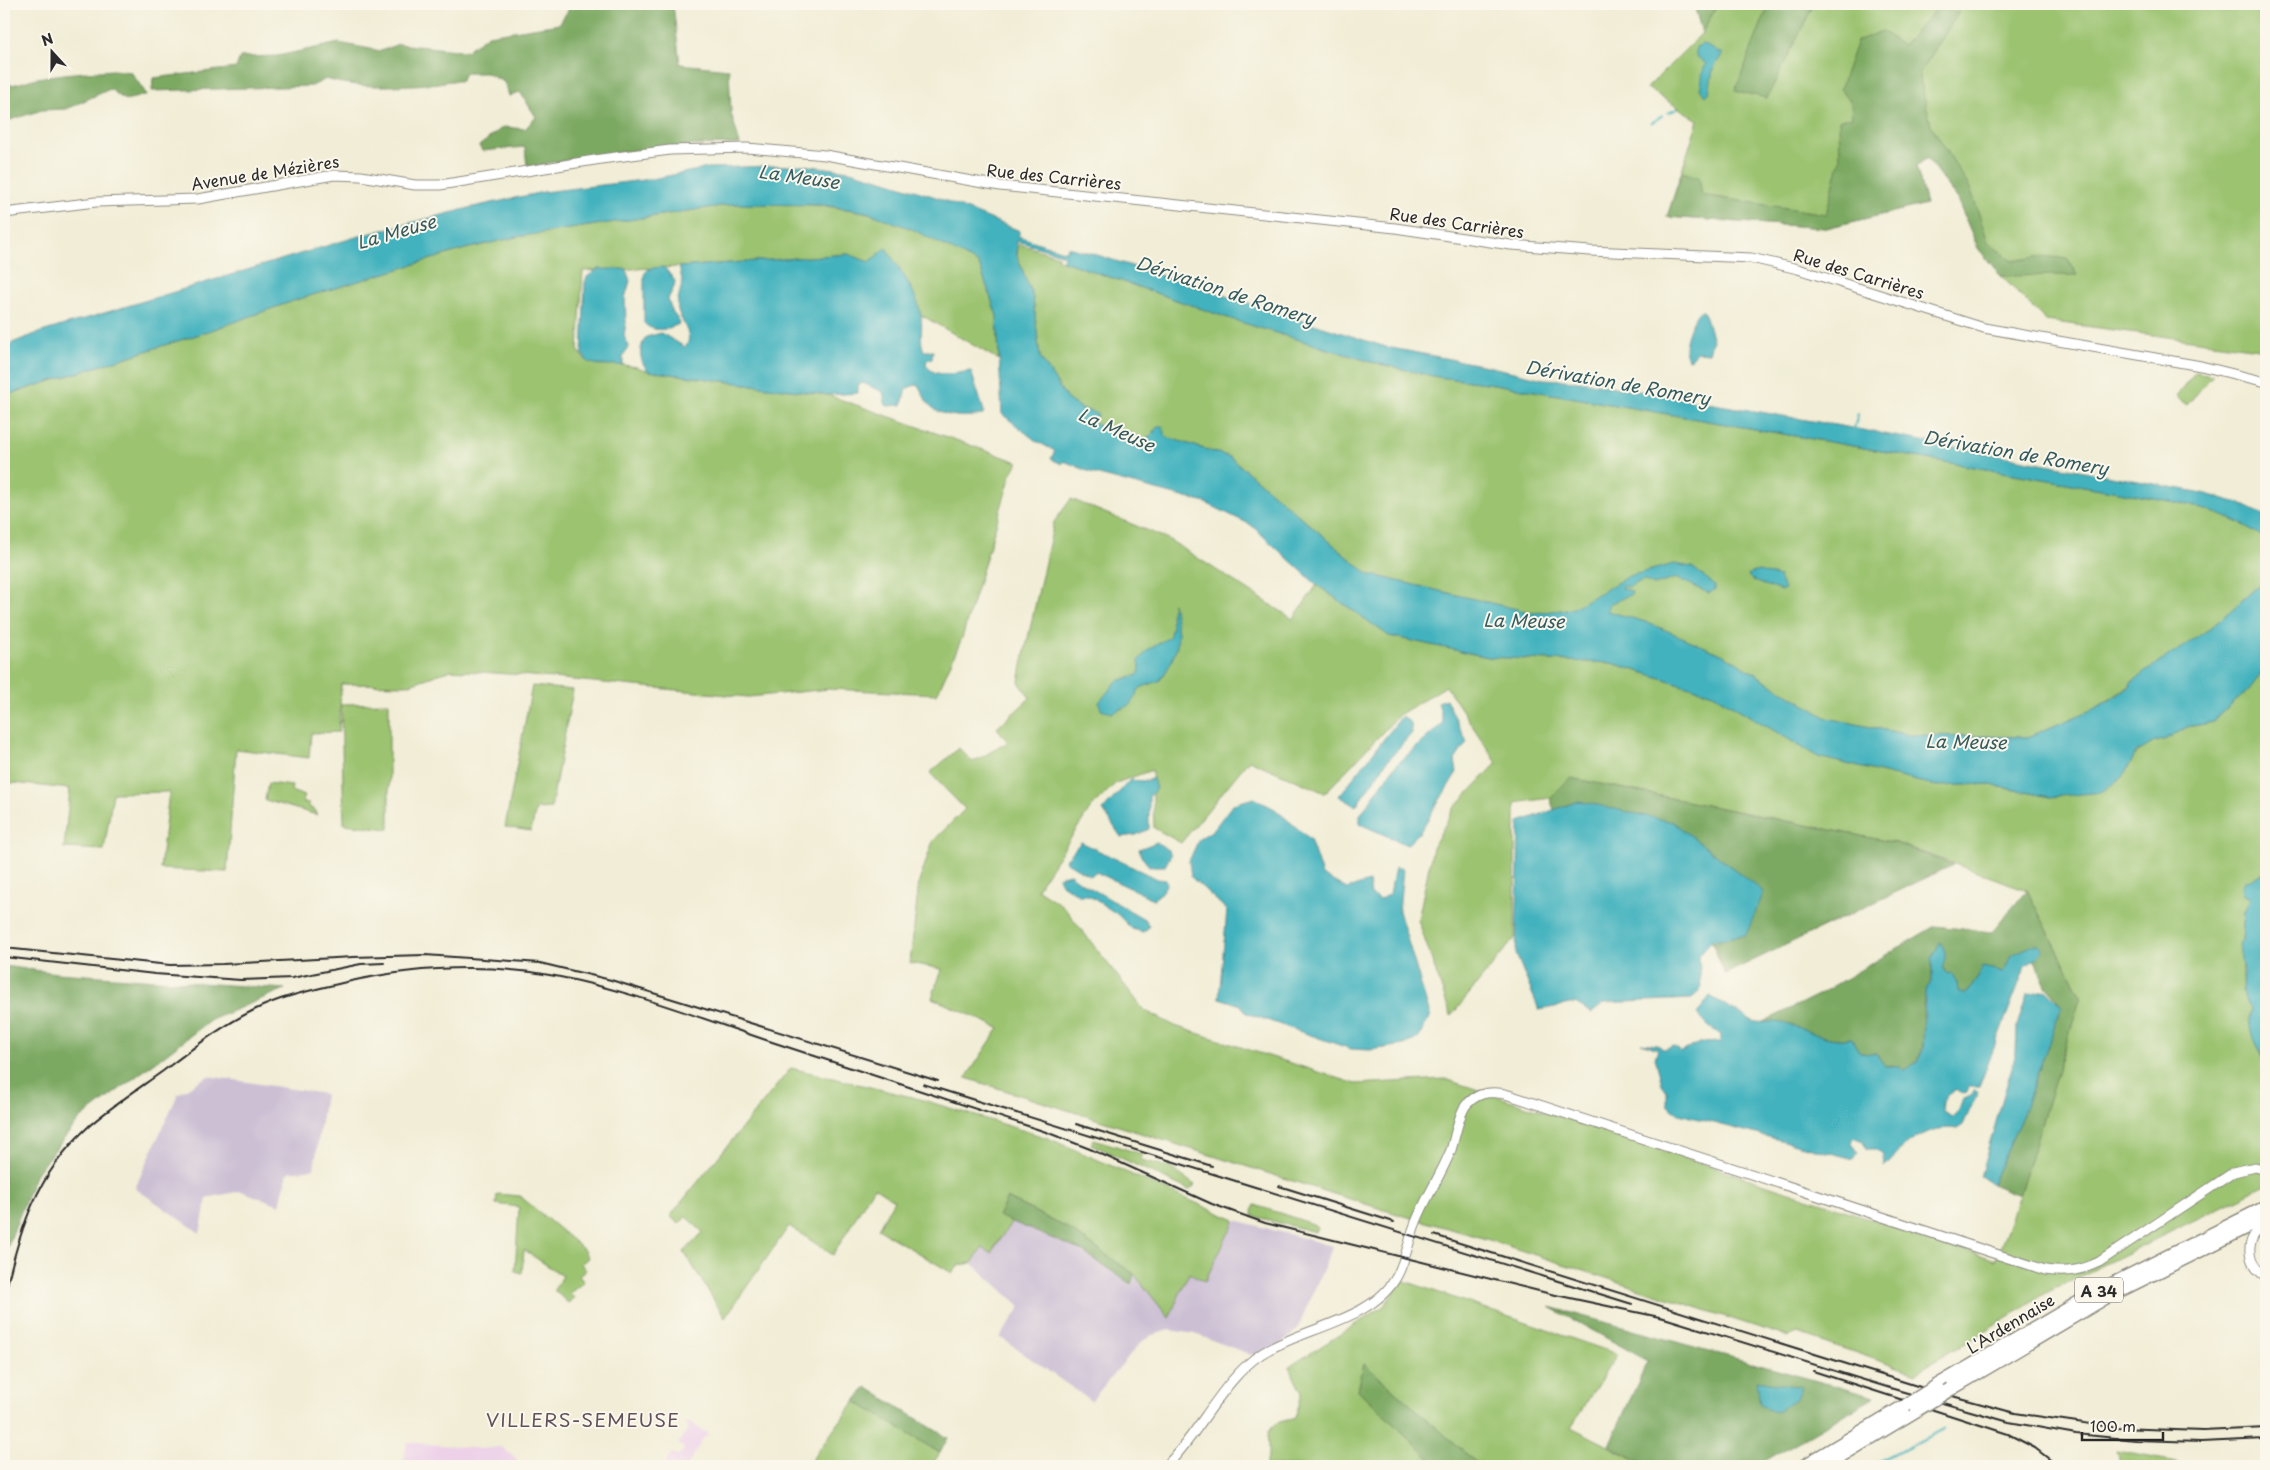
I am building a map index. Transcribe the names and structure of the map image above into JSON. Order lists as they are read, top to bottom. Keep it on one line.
{"streets":{"highway":["A 34","L'Ardennaise"],"main road":["Avenue de Mézières","Rue des Carrières"]},"crossings":[["Avenue de Mézières","Rue des Carrières"]],"districts":["VILLERS-SEMEUSE"],"water":["La Meuse","Dérivation de Romery"],"scale_bar":"100 m","north":"top"}
